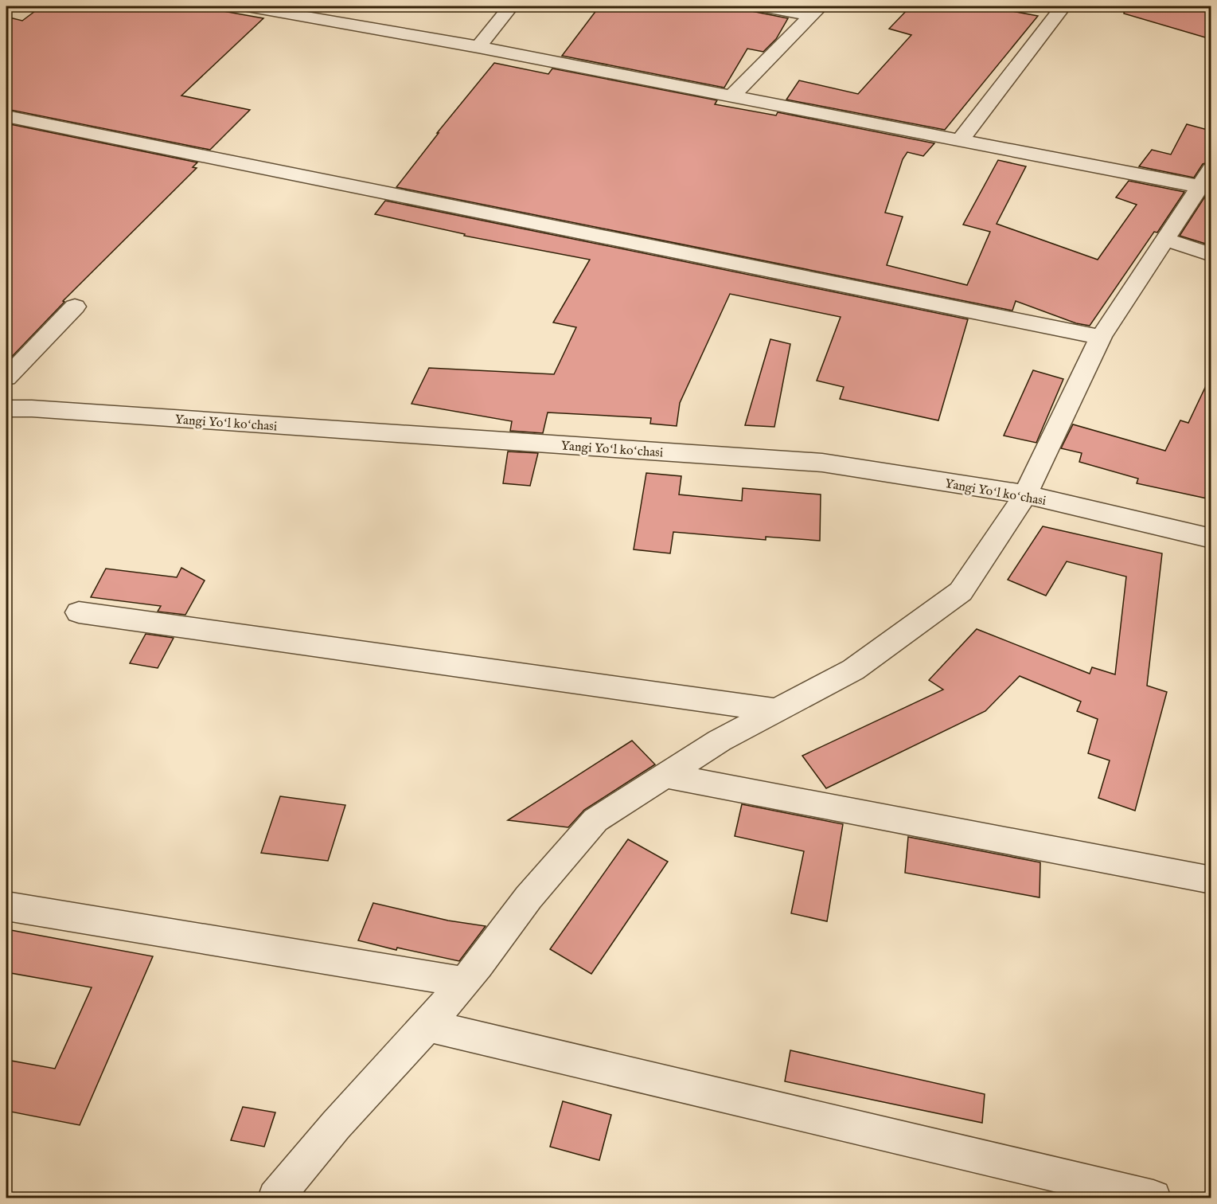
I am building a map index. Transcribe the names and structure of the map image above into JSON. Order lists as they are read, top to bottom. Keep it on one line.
{"streets":{"street":["Yangi Yoʻl koʻchasi"]}}
